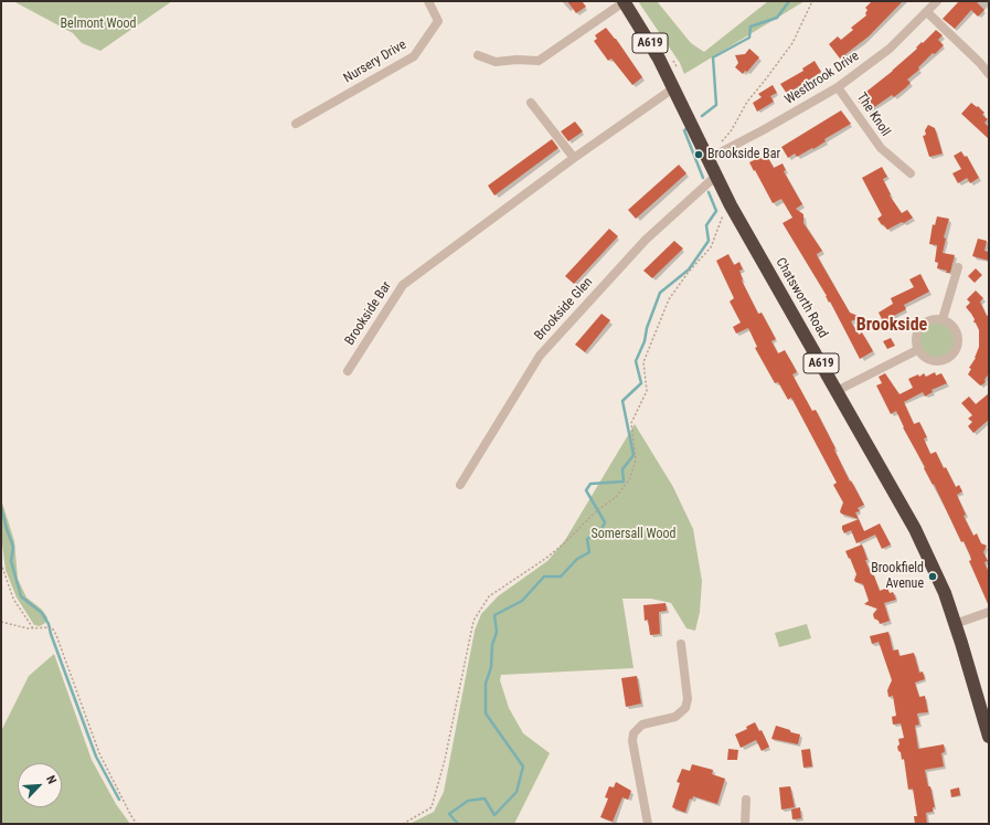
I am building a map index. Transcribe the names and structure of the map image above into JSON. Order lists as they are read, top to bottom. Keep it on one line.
{"streets":{"highway":["A619","Chatsworth Road"],"street":["Nursery Drive","Westbrook Drive","The Knoll","Brookside Glen","Brookside Bar"]},"crossings":[["Westbrook Drive","The Knoll"],["Westbrook Drive","Chatsworth Road"],["Chatsworth Road","Brookside Glen"],["Chatsworth Road","Brookside Bar"]],"districts":["Brookside"],"parks":["Belmont Wood","Somersall Wood"],"places":["Brookside Bar","Brookfield Avenue"],"north":"top right"}
